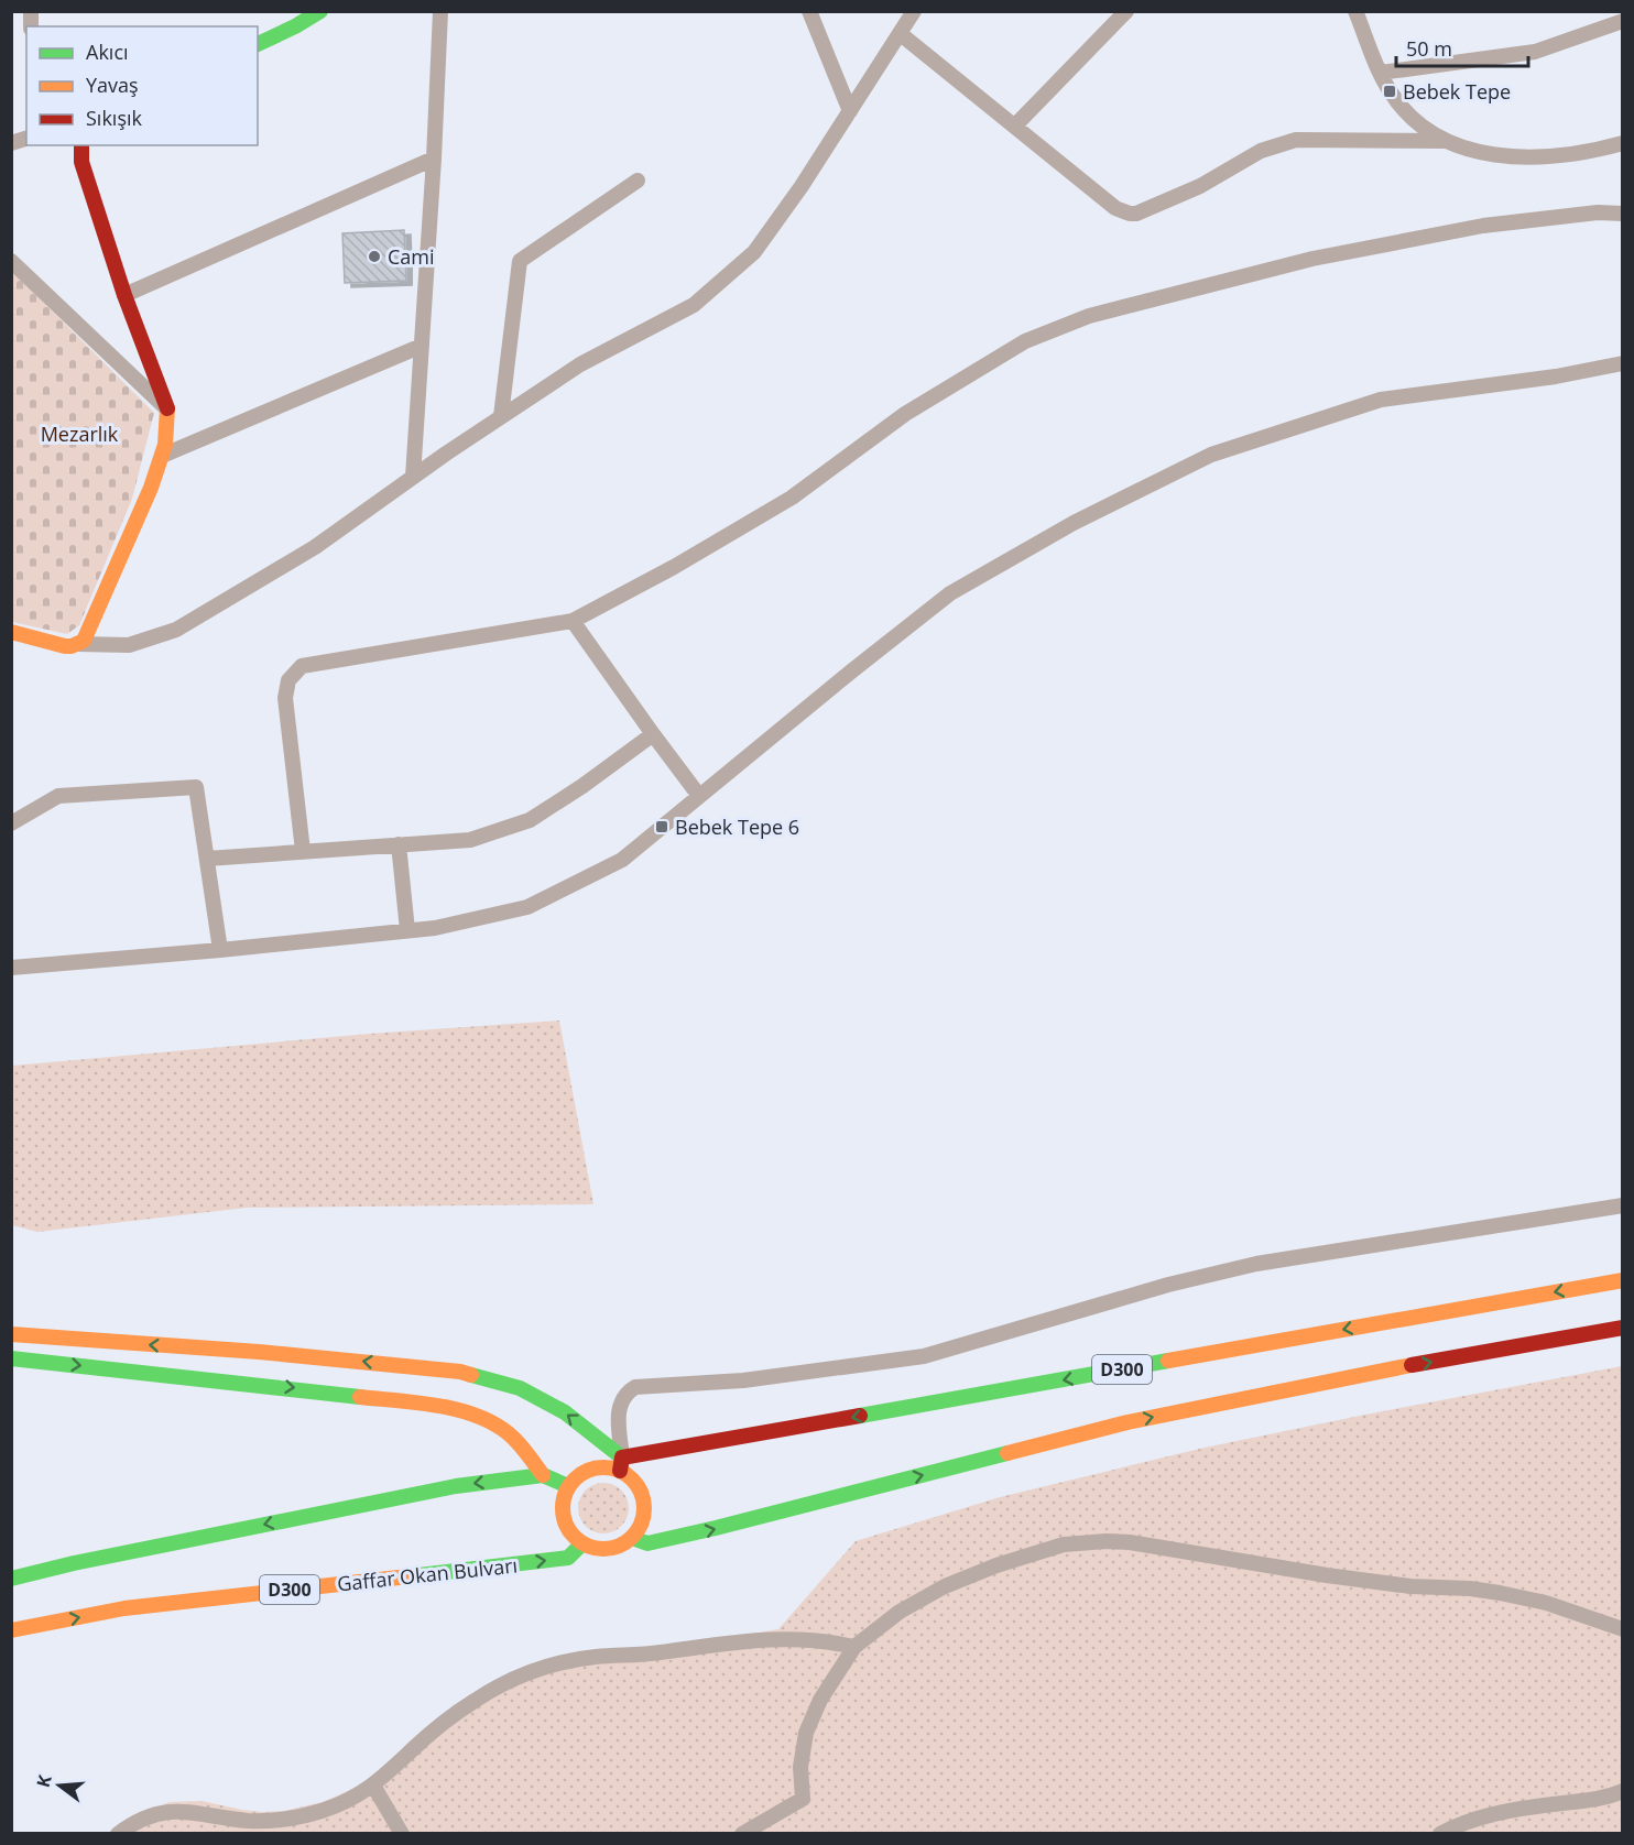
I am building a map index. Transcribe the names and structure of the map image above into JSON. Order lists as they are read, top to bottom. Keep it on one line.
{"streets":{"main road":["D300","Gaffar Okan Bulvarı"]},"crossings":[["D300","Gaffar Okan Bulvarı"]],"parks":["Mezarlık"],"places":{"transit":["Bebek Tepe","Bebek Tepe 6"],"other":["Cami"]},"legend":["Akıcı","Yavaş","Sıkışık"],"scale_bar":"50 m","north":"left"}
